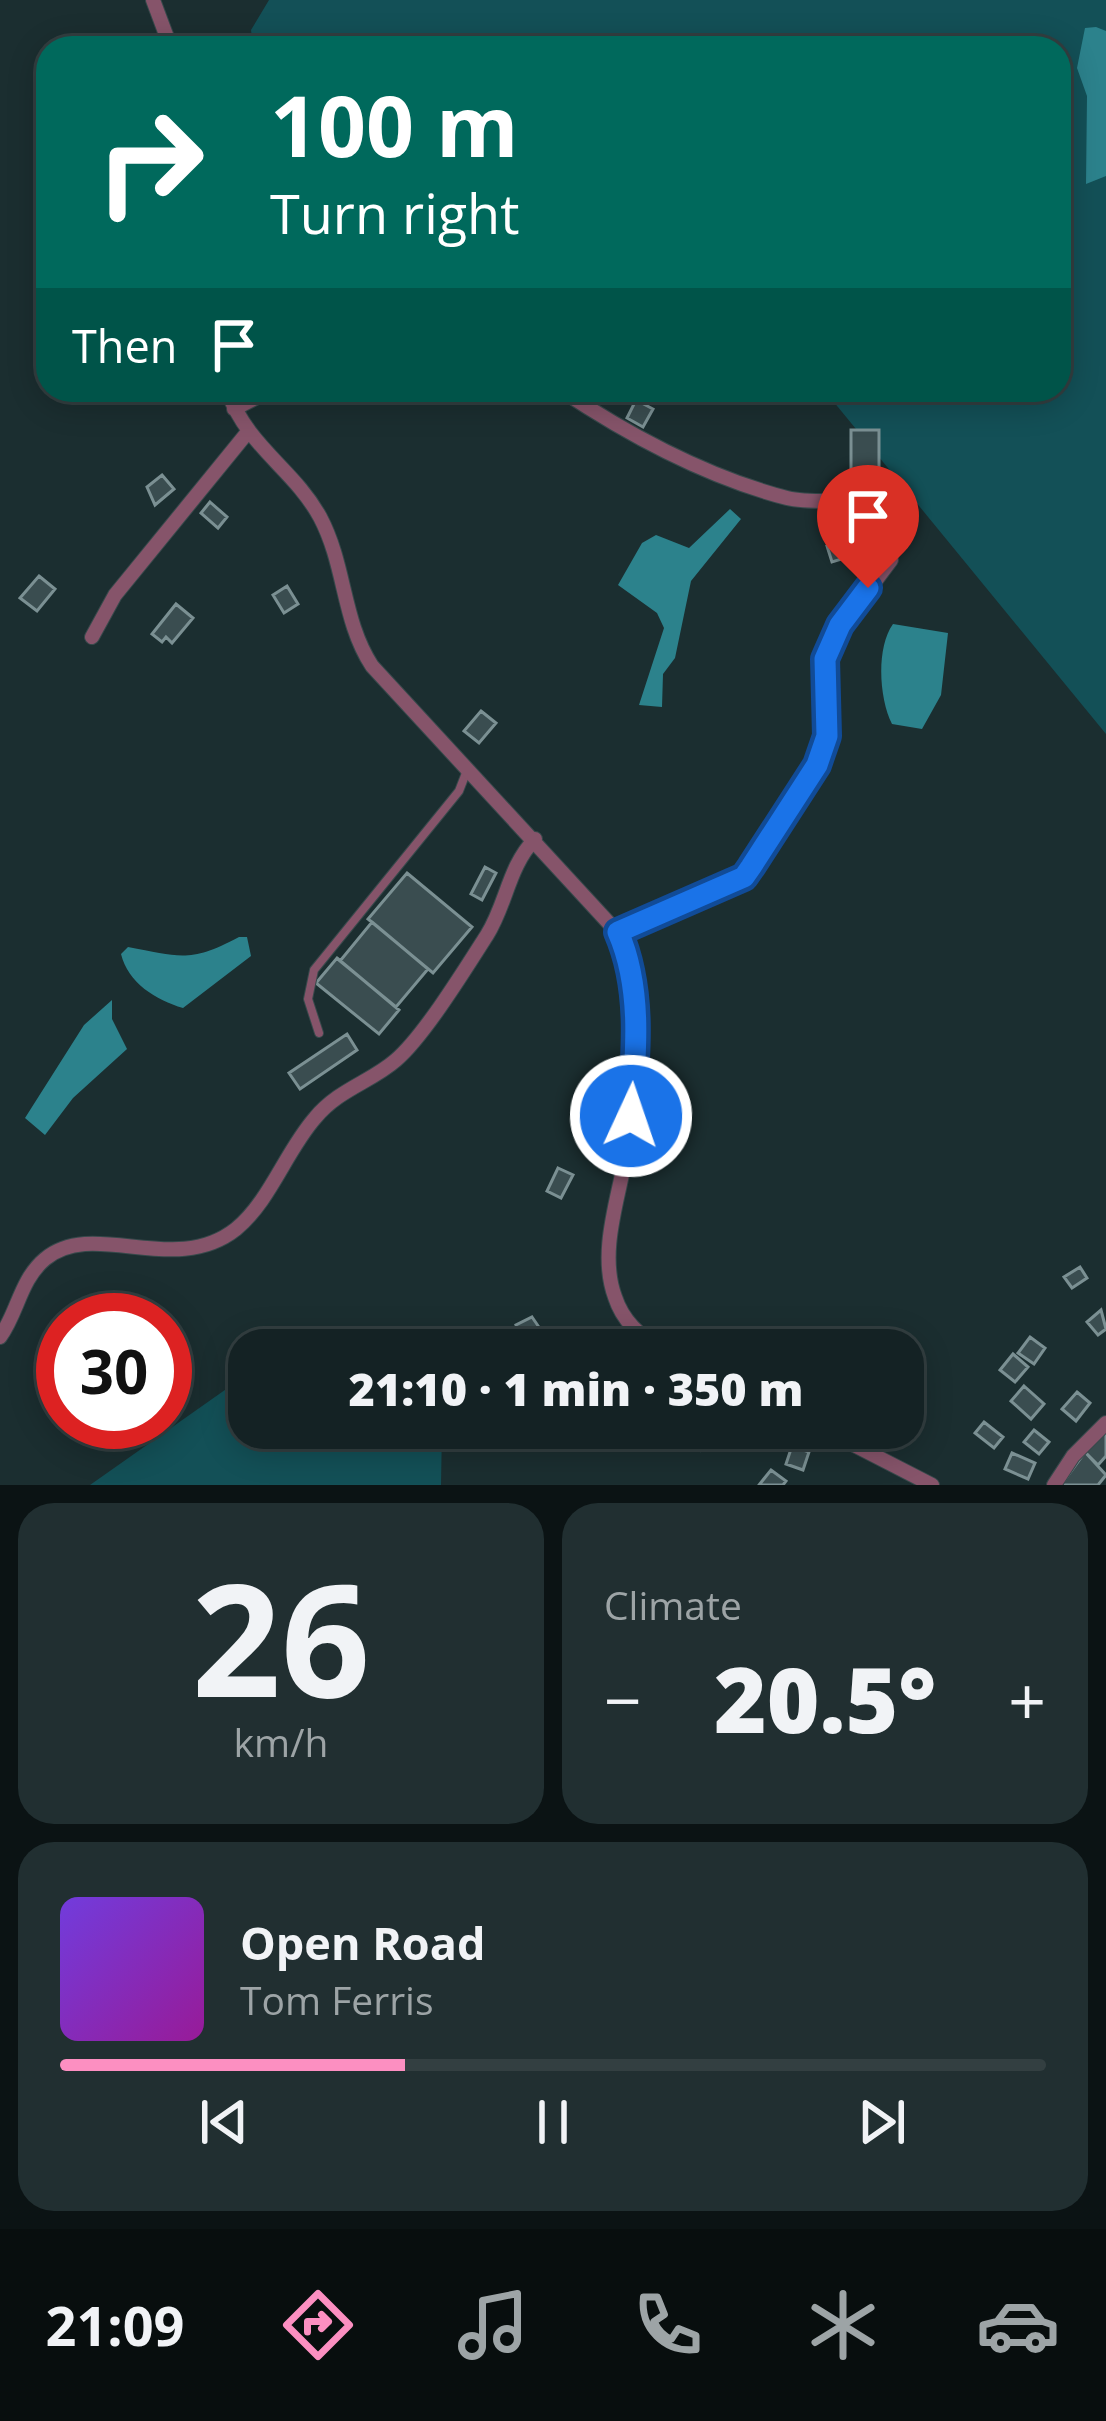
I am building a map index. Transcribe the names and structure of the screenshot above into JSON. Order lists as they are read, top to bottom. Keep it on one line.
{"page":{"turn":["100 m","Turn right"],"then":"Then","limit":"30","trip":"21:10 · 1 min · 350 m","tile":[["26","km/h"],"Climate"],"heat":["−","20.5°","+"],"song":["Open Road","Tom Ferris"],"tabs":"21:09"}}
